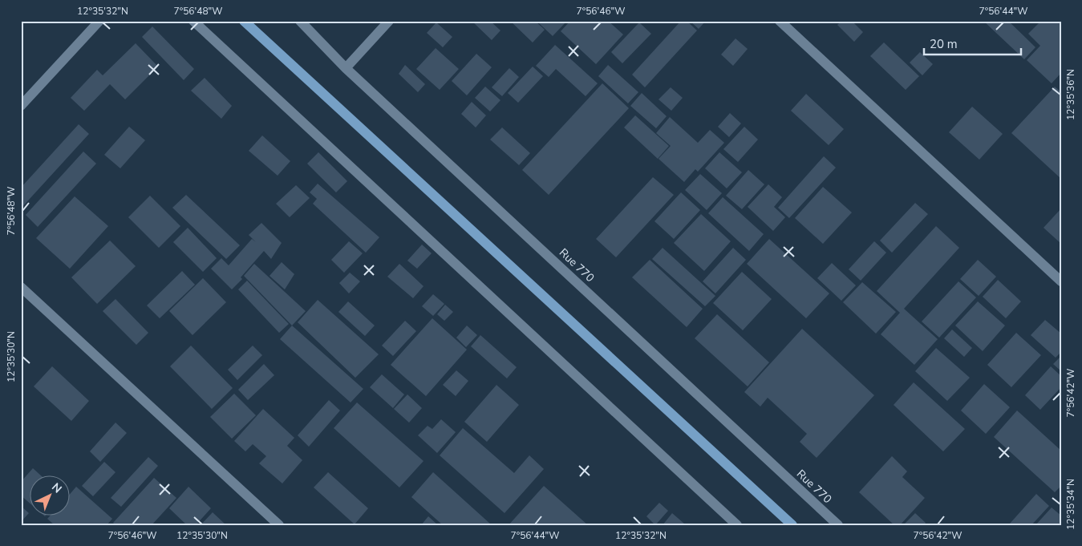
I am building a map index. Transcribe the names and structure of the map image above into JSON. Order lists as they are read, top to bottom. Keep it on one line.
{"streets":{"street":["Rue 770"]},"scale_bar":"20 m","north":"top right","coordinates":["12°35'32\"N","7°56'48\"W","7°56'46\"W","7°56'44\"W","12°35'36\"N","12°35'30\"N","7°56'42\"W","12°35'34\"N"]}
